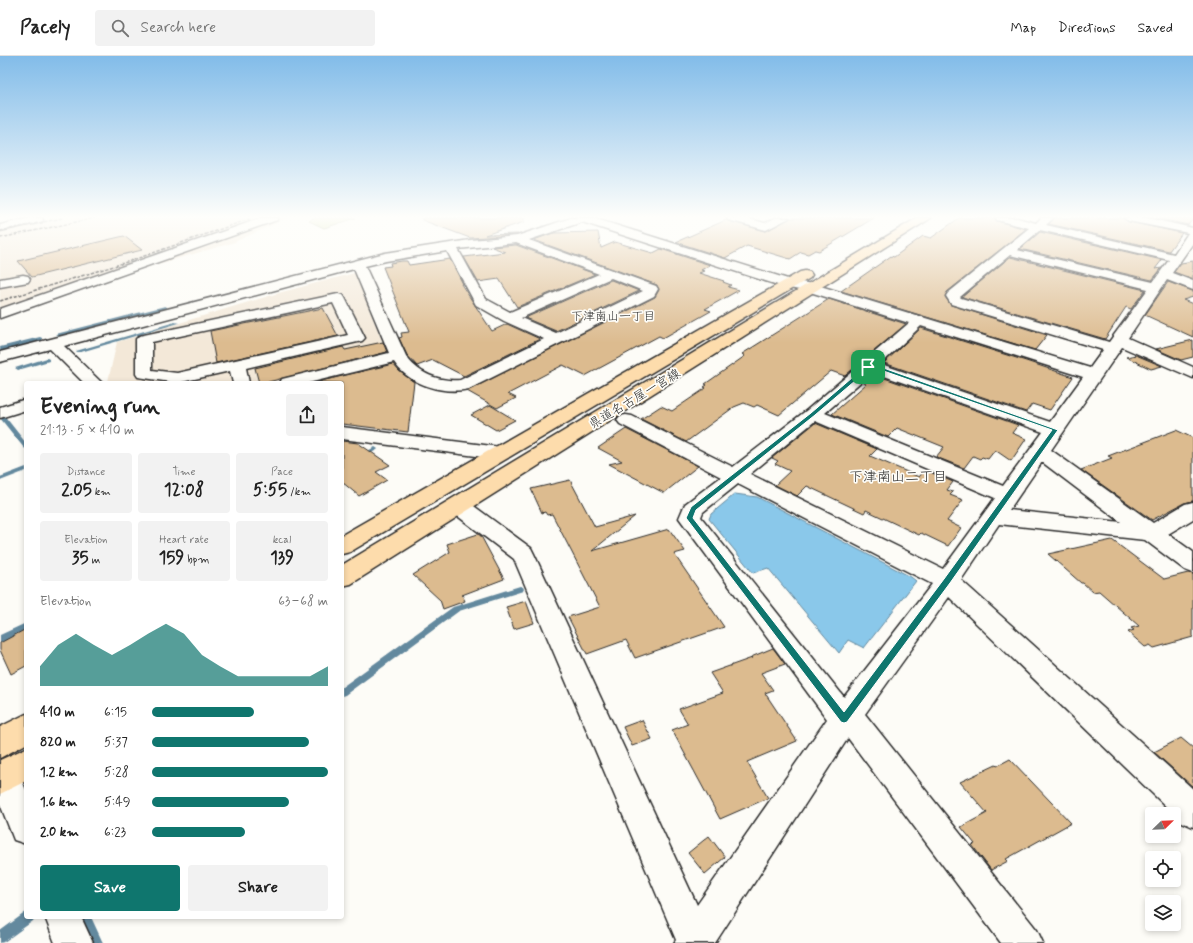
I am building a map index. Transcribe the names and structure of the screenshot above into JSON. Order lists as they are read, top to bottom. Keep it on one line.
{"streets":{"main road":["県道名古屋一宮線"]},"districts":["下津南山一丁目","下津南山二丁目"],"north":"top right","page":{"header":"Pacely","search":"Search here","nav":["Map","Directions","Saved"],"heading":["Evening run","21:13 · 5 × 410 m"],"stats":[["Distance","2.05 km"],["Time","12:08"],["Pace","5:55 /km"],["Elevation","35 m"],["Heart rate","159 bpm"],["kcal","139"]],"chart":["Elevation","63–68 m"],"list":[{"name":"410 m","note":"6:15"},{"name":"820 m","note":"5:37"},{"name":"1.2 km","note":"5:28"},{"name":"1.6 km","note":"5:49"},{"name":"2.0 km","note":"6:23"}],"buttons":["Save","Share"]}}
